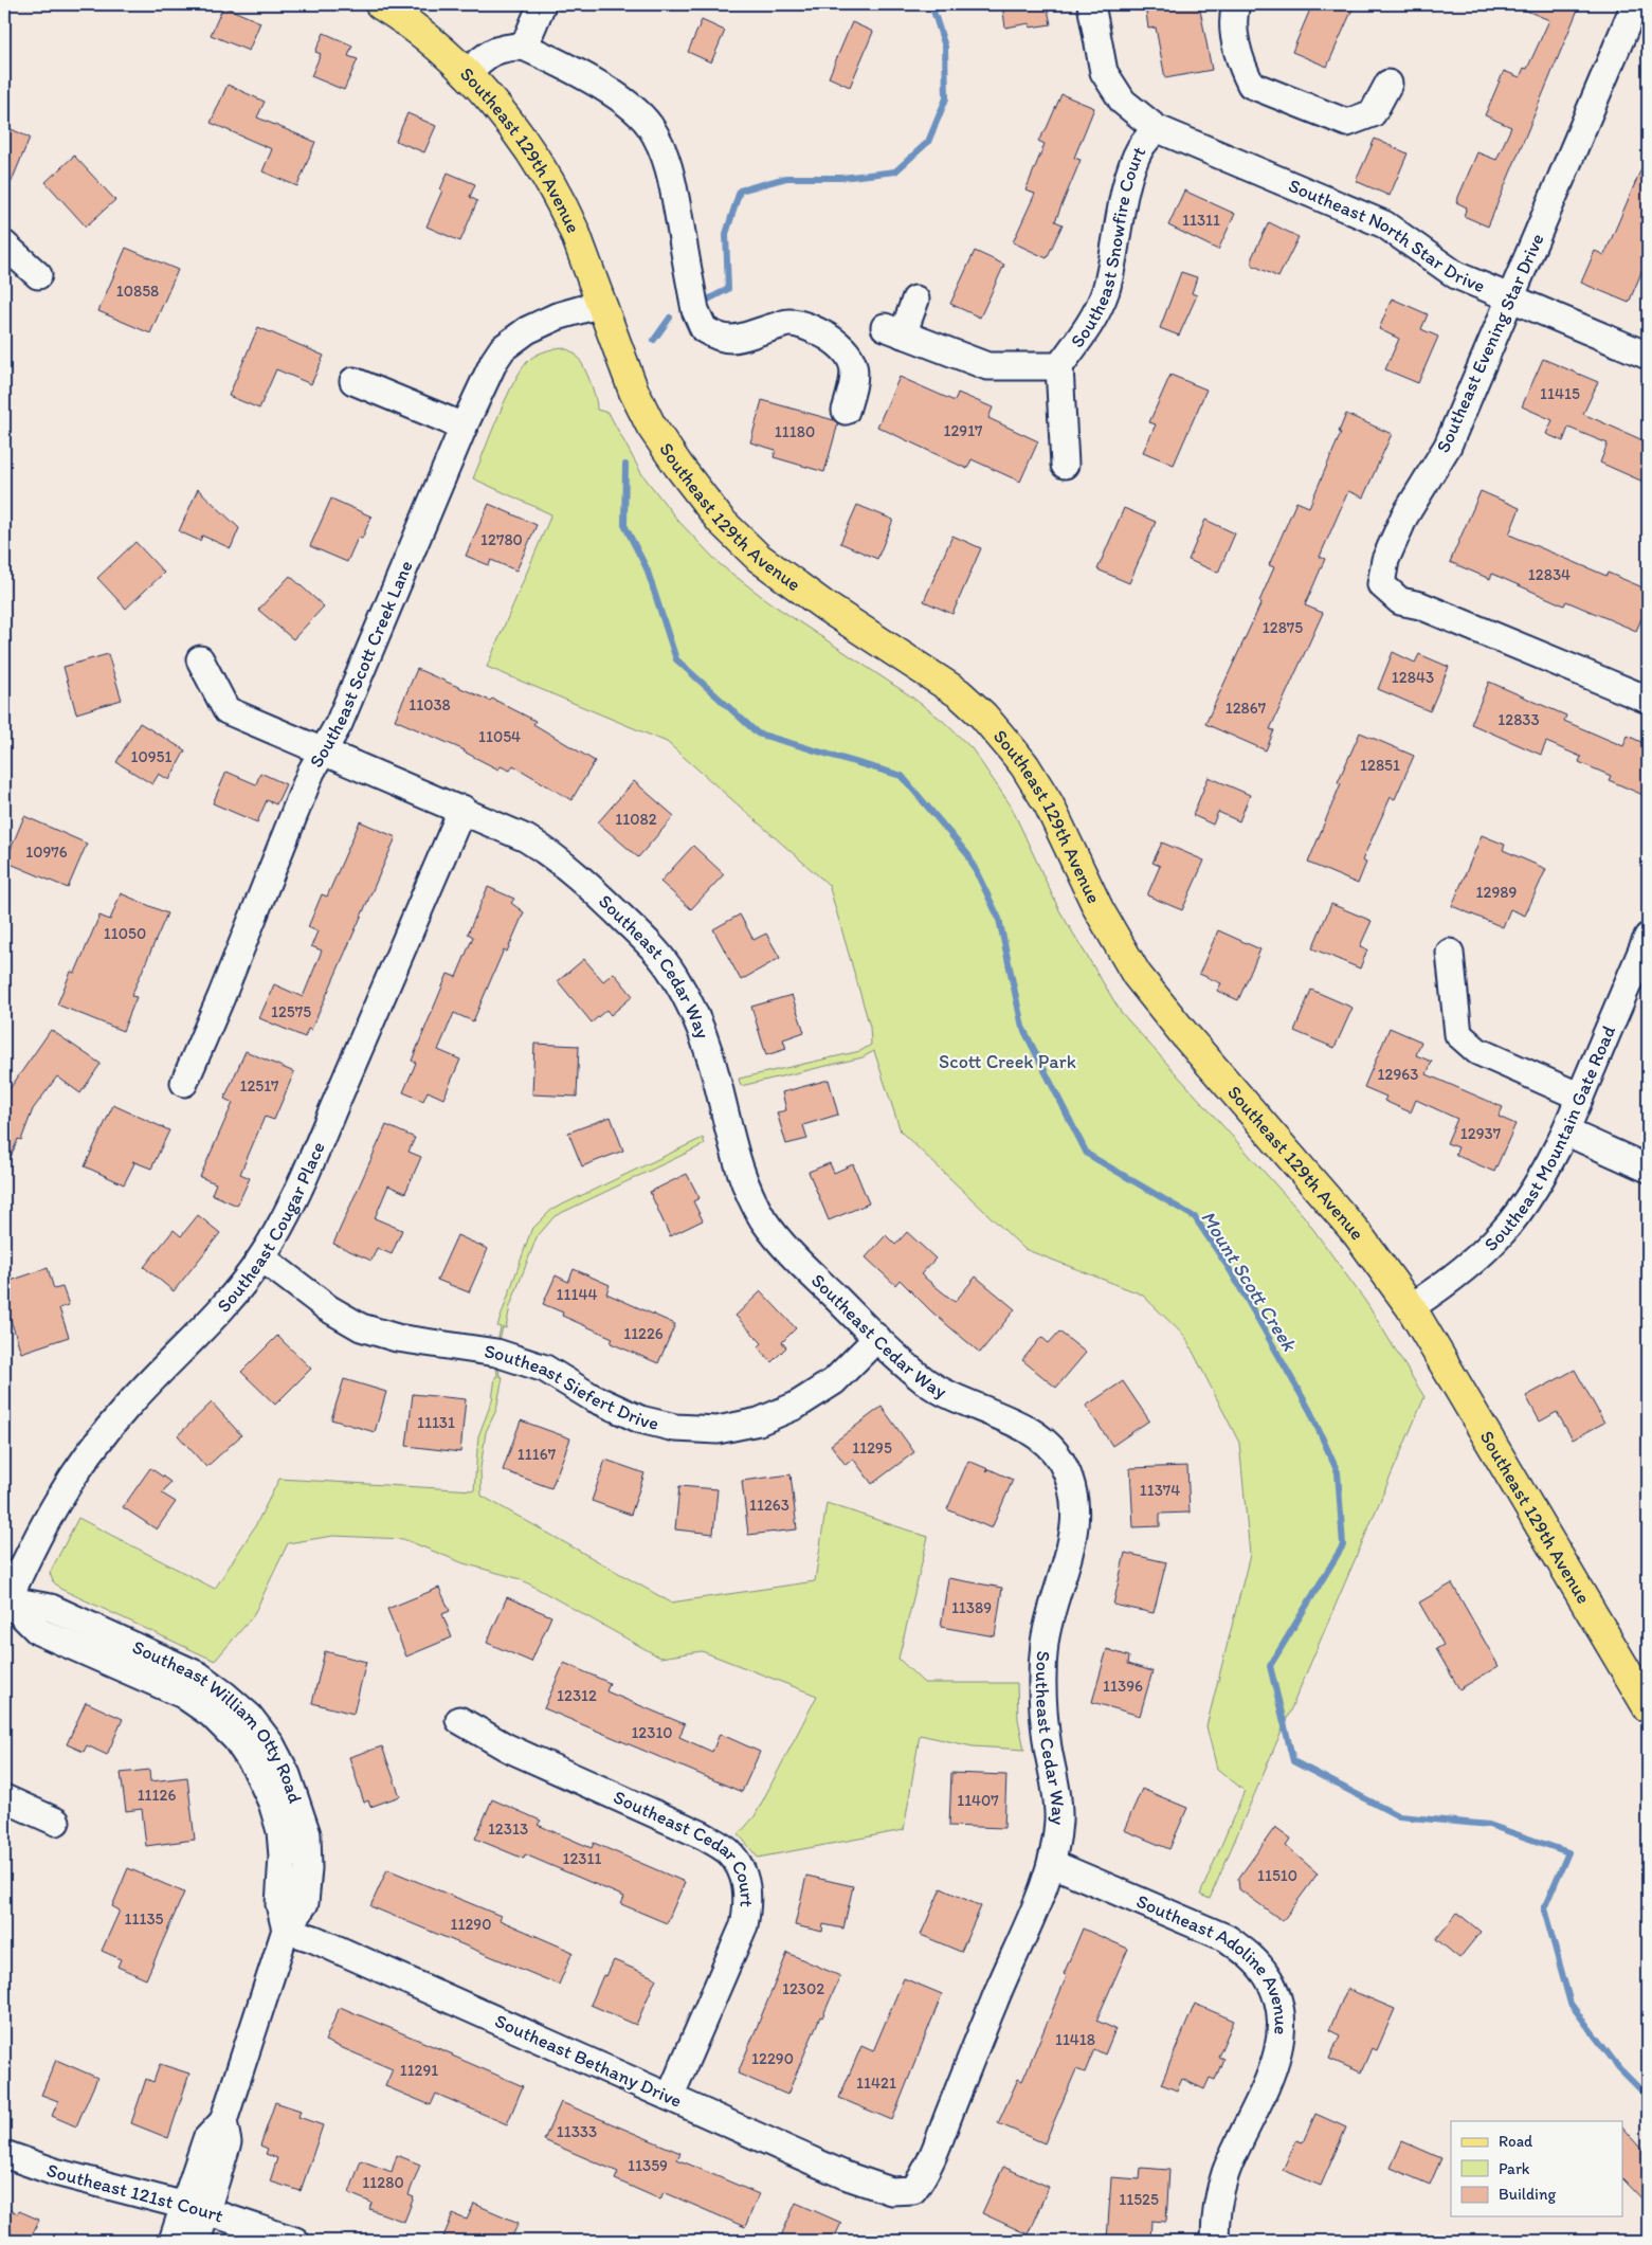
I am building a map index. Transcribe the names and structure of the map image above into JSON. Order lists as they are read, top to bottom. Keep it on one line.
{"streets":{"main road":["Southeast 129th Avenue"],"street":["Southeast North Star Drive","Southeast Snowfire Court","Southeast Evening Star Drive","Southeast Scott Creek Lane","Southeast Cedar Way","Southeast Mountain Gate Road","Southeast Cougar Place","Southeast Siefert Drive","Southeast William Otty Road","Southeast Cedar Court","Southeast Adoline Avenue","Southeast Bethany Drive","Southeast 121st Court"]},"crossings":[["Southeast 129th Avenue","Southeast Scott Creek Lane"],["Southeast 129th Avenue","Southeast Mountain Gate Road"],["Southeast North Star Drive","Southeast Snowfire Court"],["Southeast North Star Drive","Southeast Evening Star Drive"],["Southeast Scott Creek Lane","Southeast Cedar Way"],["Southeast Cedar Way","Southeast Cougar Place"],["Southeast Cedar Way","Southeast Siefert Drive"],["Southeast Cedar Way","Southeast Adoline Avenue"],["Southeast Cedar Way","Southeast Bethany Drive"],["Southeast Cougar Place","Southeast Siefert Drive"],["Southeast Cougar Place","Southeast William Otty Road"],["Southeast William Otty Road","Southeast Bethany Drive"],["Southeast Cedar Court","Southeast Bethany Drive"]],"water":["Mount Scott Creek"],"parks":["Scott Creek Park"],"house_numbers":["11311","10858","11415","12917","11180","12780","12834","12875","12843","11038","12867","12833","11054","10951","12851","11082","10976","12989","11050","12575","12963","12517","12937","11144","11226","11131","11295","11167","11374","11263","11389","11396","12312","12310","11126","11407","12313","12311","11510","11135","11290","12302","11418","12290","11291","11421","11333","11359","11280","11525"],"legend":["Road","Park","Building"]}
